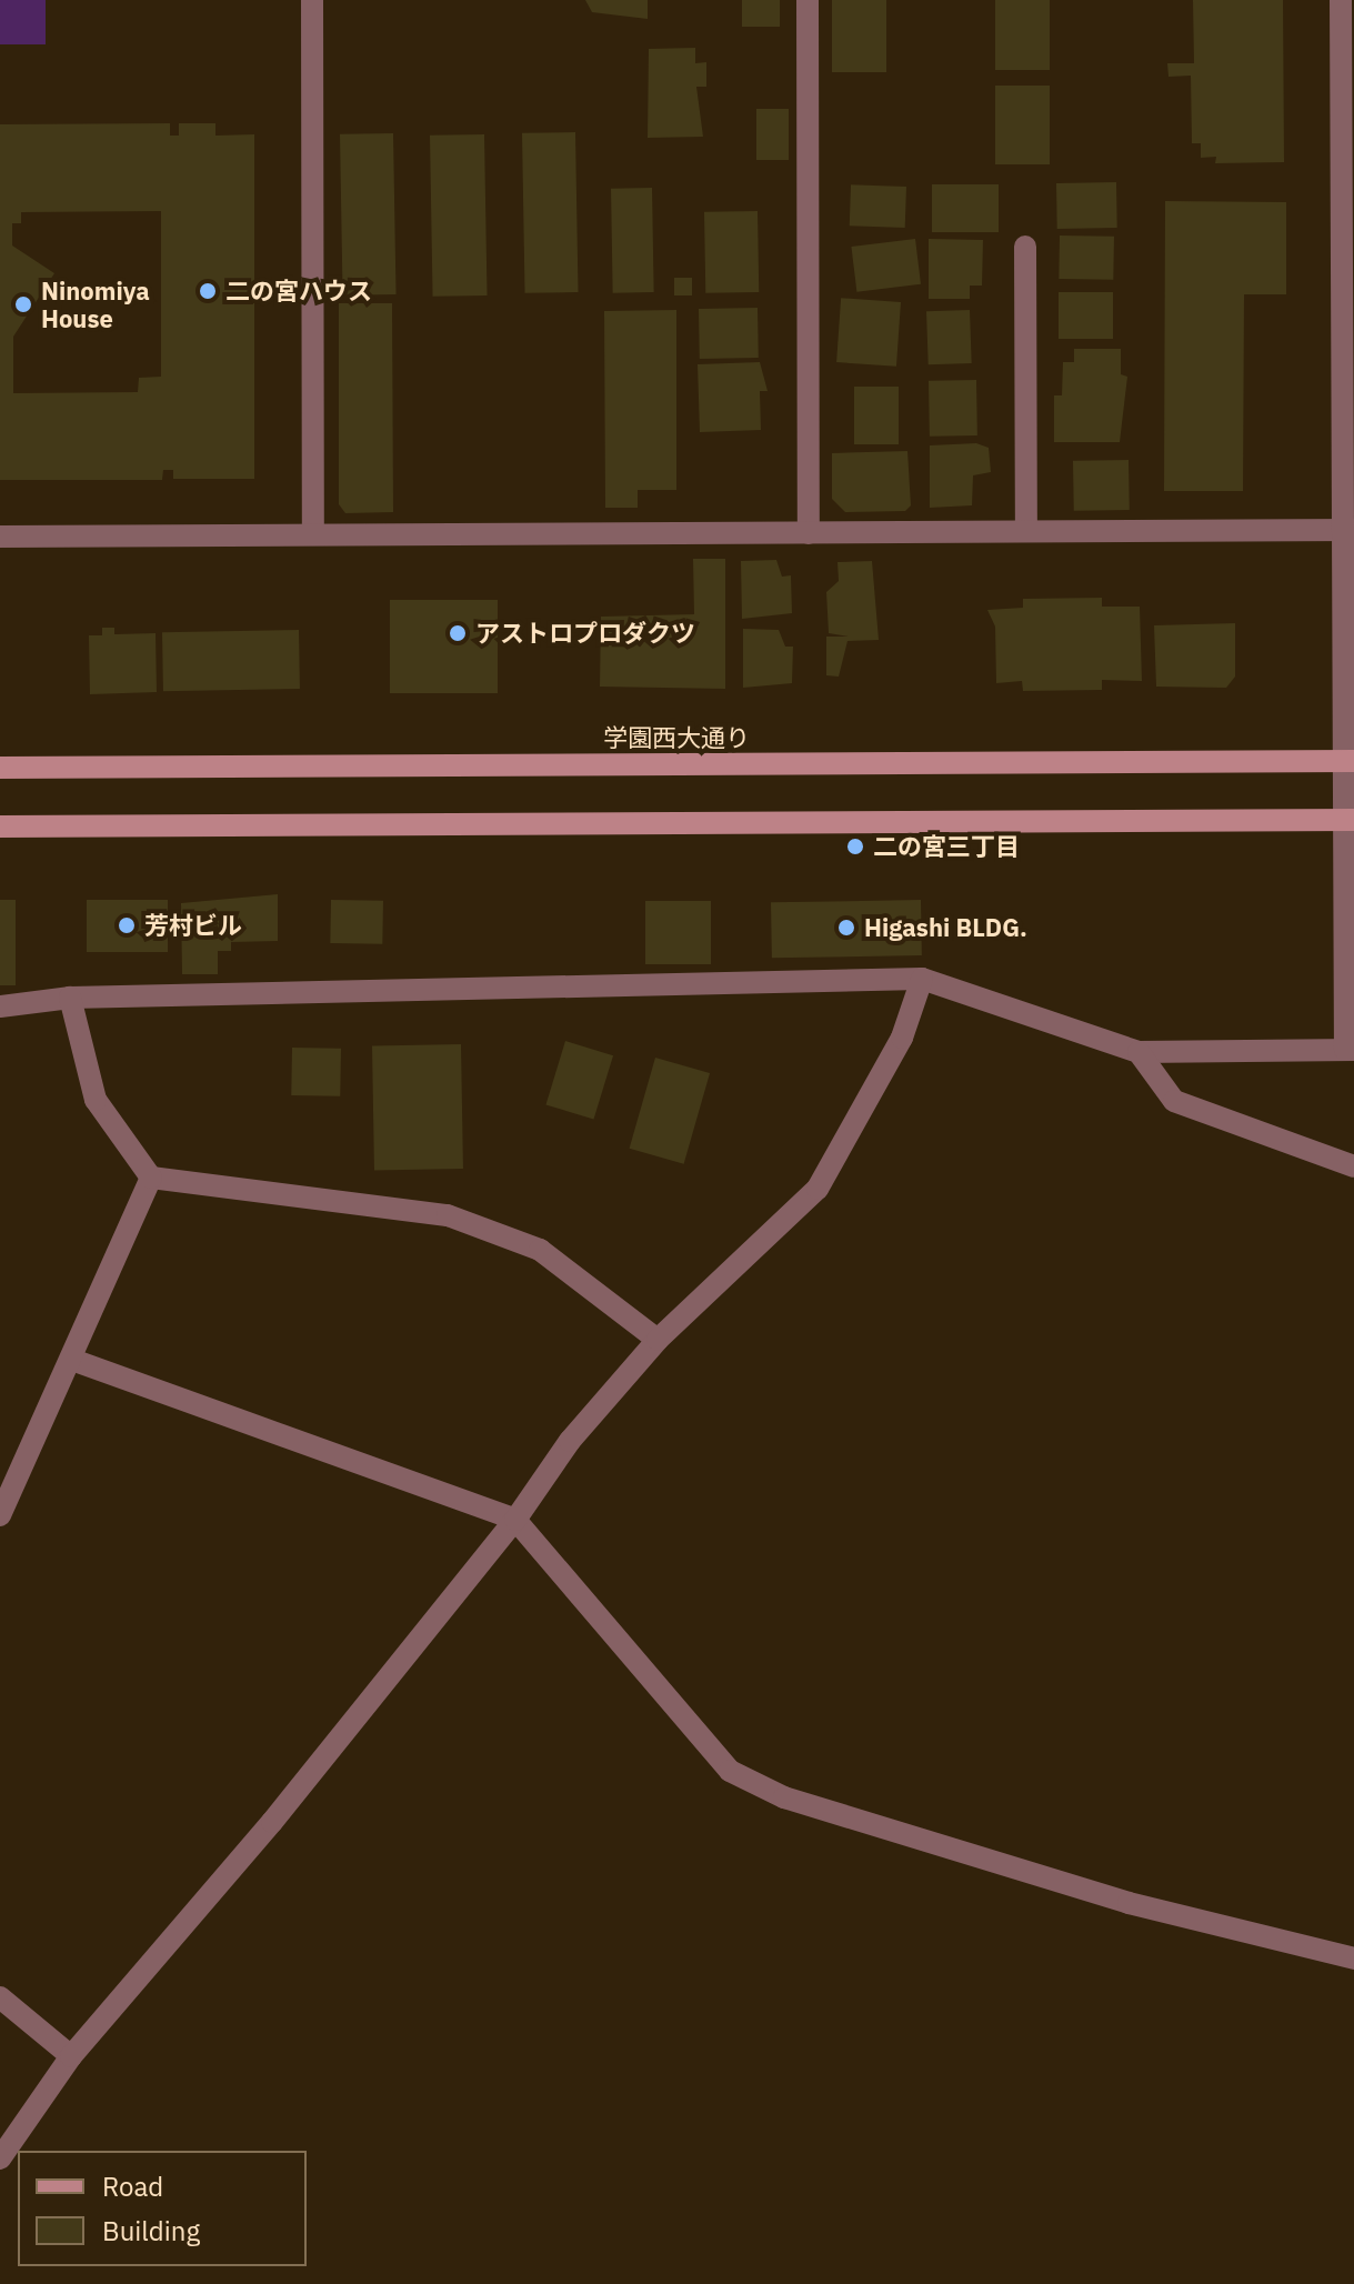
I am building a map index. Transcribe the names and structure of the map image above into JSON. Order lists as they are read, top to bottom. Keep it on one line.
{"streets":{"main road":["学園西大通り"]},"places":["二の宮ハウス","Ninomiya House","アストロプロダクツ","二の宮三丁目","芳村ビル","Higashi BLDG."],"legend":["Road","Building"]}
